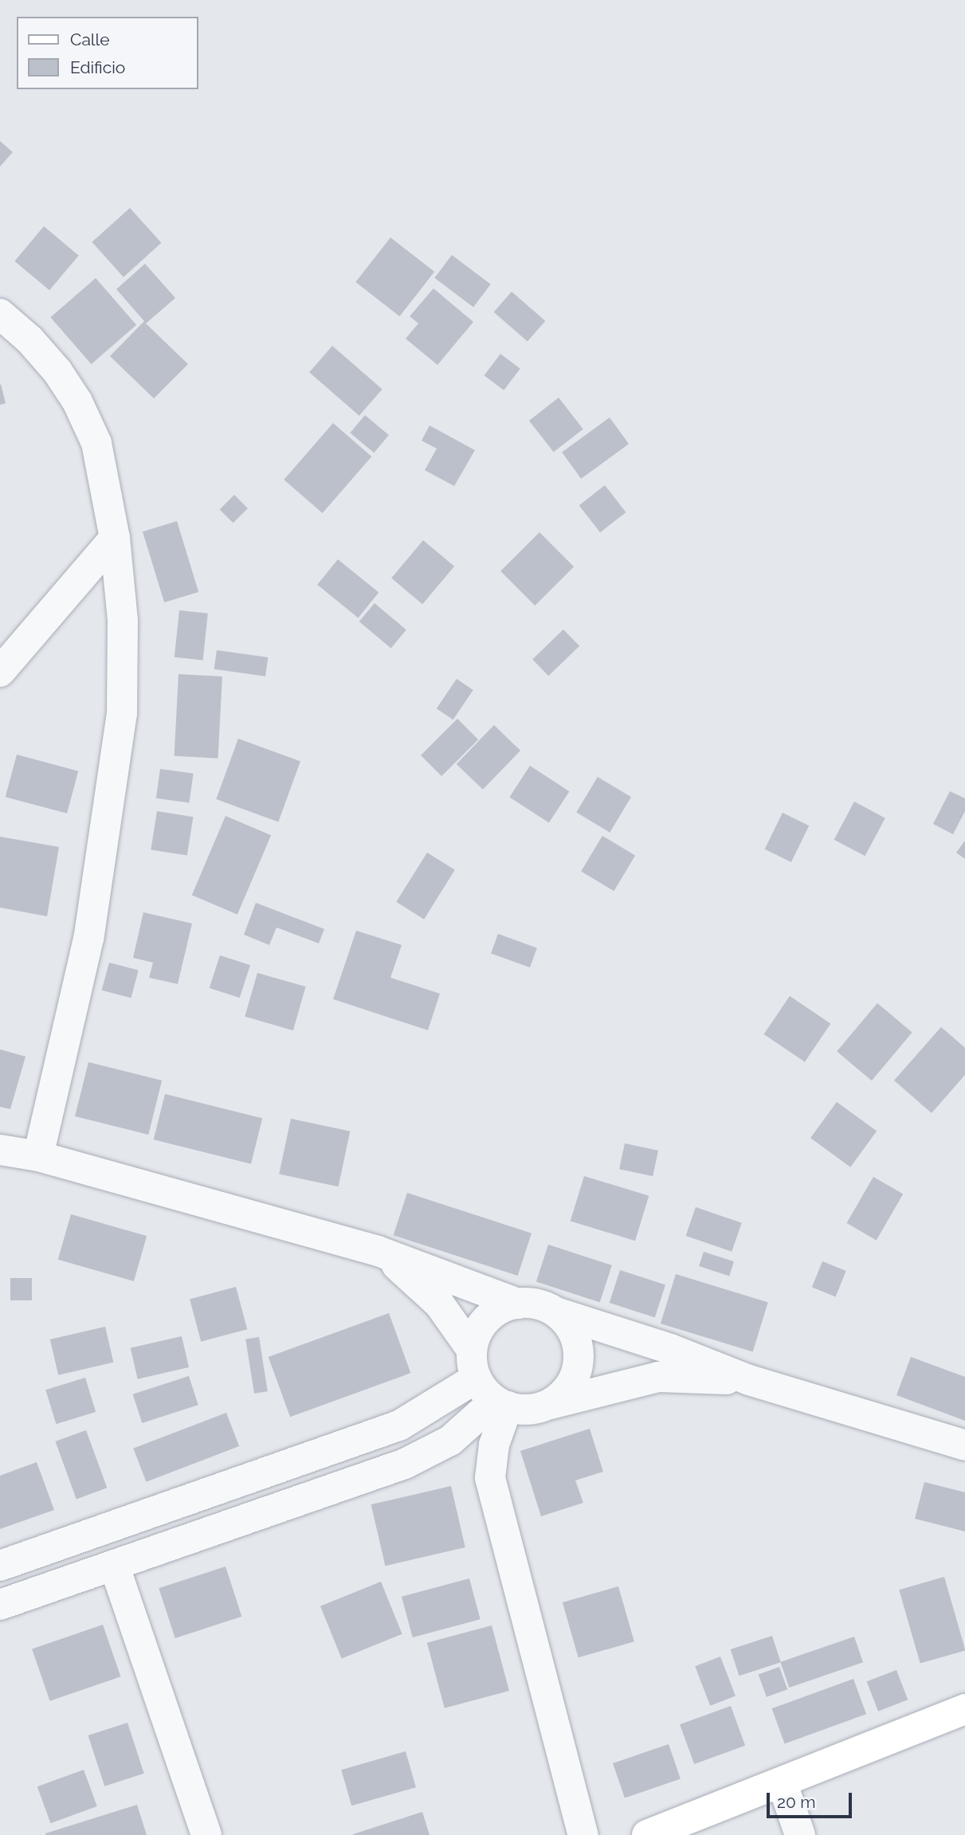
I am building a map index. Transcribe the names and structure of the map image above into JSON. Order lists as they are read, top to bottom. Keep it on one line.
{"legend":["Calle","Edificio"],"scale_bar":"20 m"}
